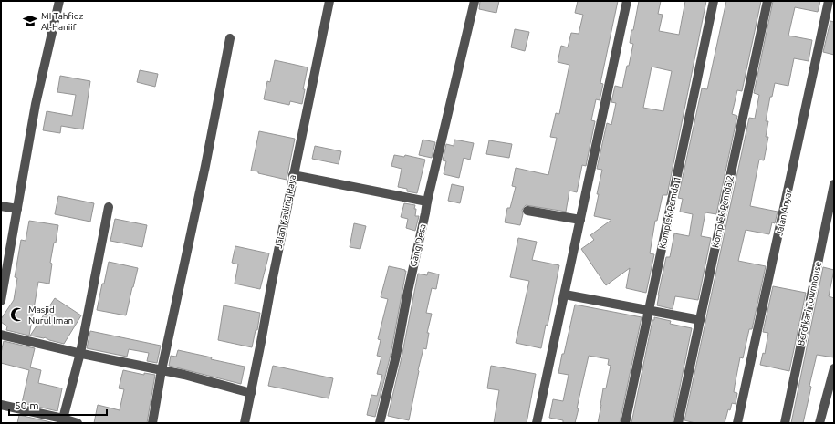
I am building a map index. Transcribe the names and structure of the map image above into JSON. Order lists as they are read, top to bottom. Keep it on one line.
{"streets":{"street":["Jalan Kavling Raya","Komplek Pemda 2","Komplek Pemda 1","Jalan Anyar","Gang Desa","Berdikari Townhouse"]},"places":{"school or university":["MI Tahfidz Al-Haniif"],"mosque":["Masjid Nurul Iman"]},"scale_bar":"50 m"}
